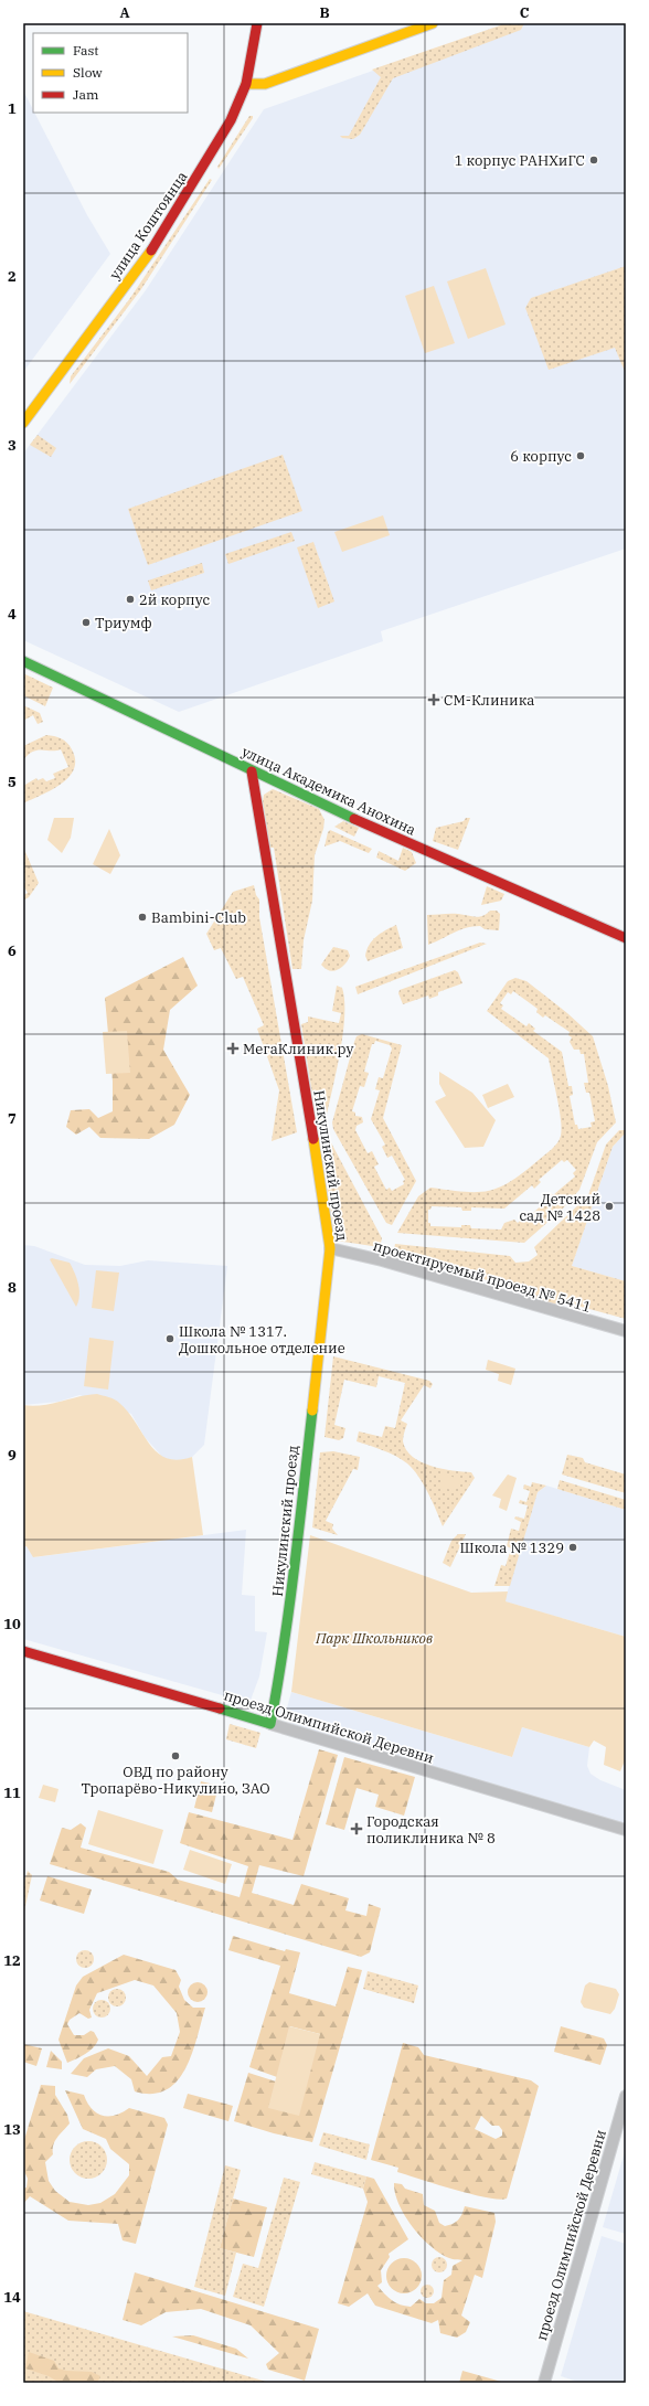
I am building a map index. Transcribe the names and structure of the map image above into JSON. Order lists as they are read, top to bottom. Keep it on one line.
{"streets":{"street":["улица Коштоянца","улица Академика Анохина","Никулинский проезд","проектируемый проезд № 5411","проезд Олимпийской Деревни"]},"crossings":[["улица Академика Анохина","Никулинский проезд"],["Никулинский проезд","проектируемый проезд № 5411"],["Никулинский проезд","проезд Олимпийской Деревни"]],"parks":["Парк Школьников"],"places":{"other":["1 корпус РАНХиГС","6 корпус","2й корпус","Триумф","Bambini-Club","Детский сад № 1428","Школа № 1317. Дошкольное отделение","Школа № 1329","ОВД по району Тропарёво-Никулино, ЗАО"],"health":["СМ-Клиника","МегаКлиник.ру","Городская поликлиника № 8"]},"legend":["Fast","Slow","Jam"],"grid":{"columns":["A","B","C"],"rows":["1","2","3","4","5","6","7","8","9","10","11","12","13","14"]}}
